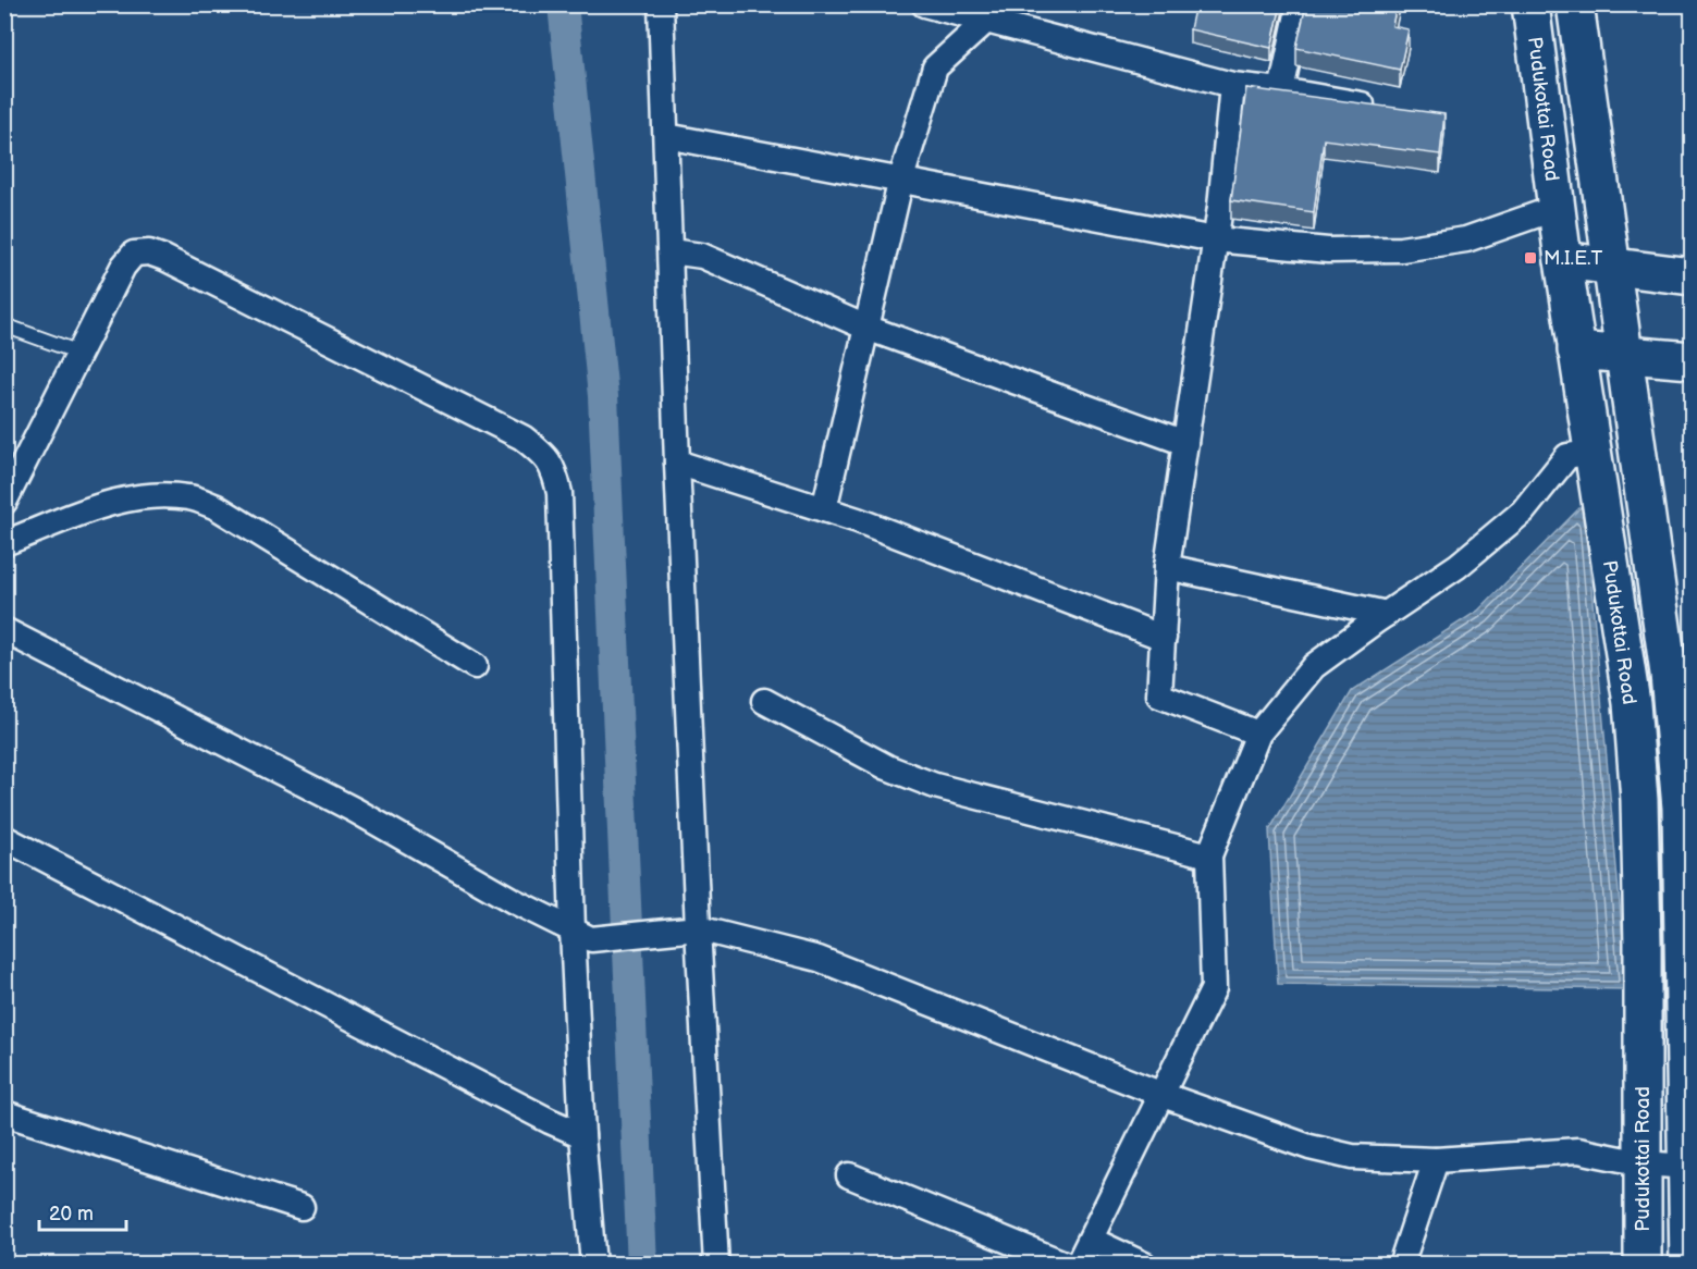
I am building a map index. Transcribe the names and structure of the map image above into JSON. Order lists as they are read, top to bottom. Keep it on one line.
{"streets":{"main road":["Pudukottai Road"]},"places":{"transit":["M.I.E.T"]},"scale_bar":"20 m"}
